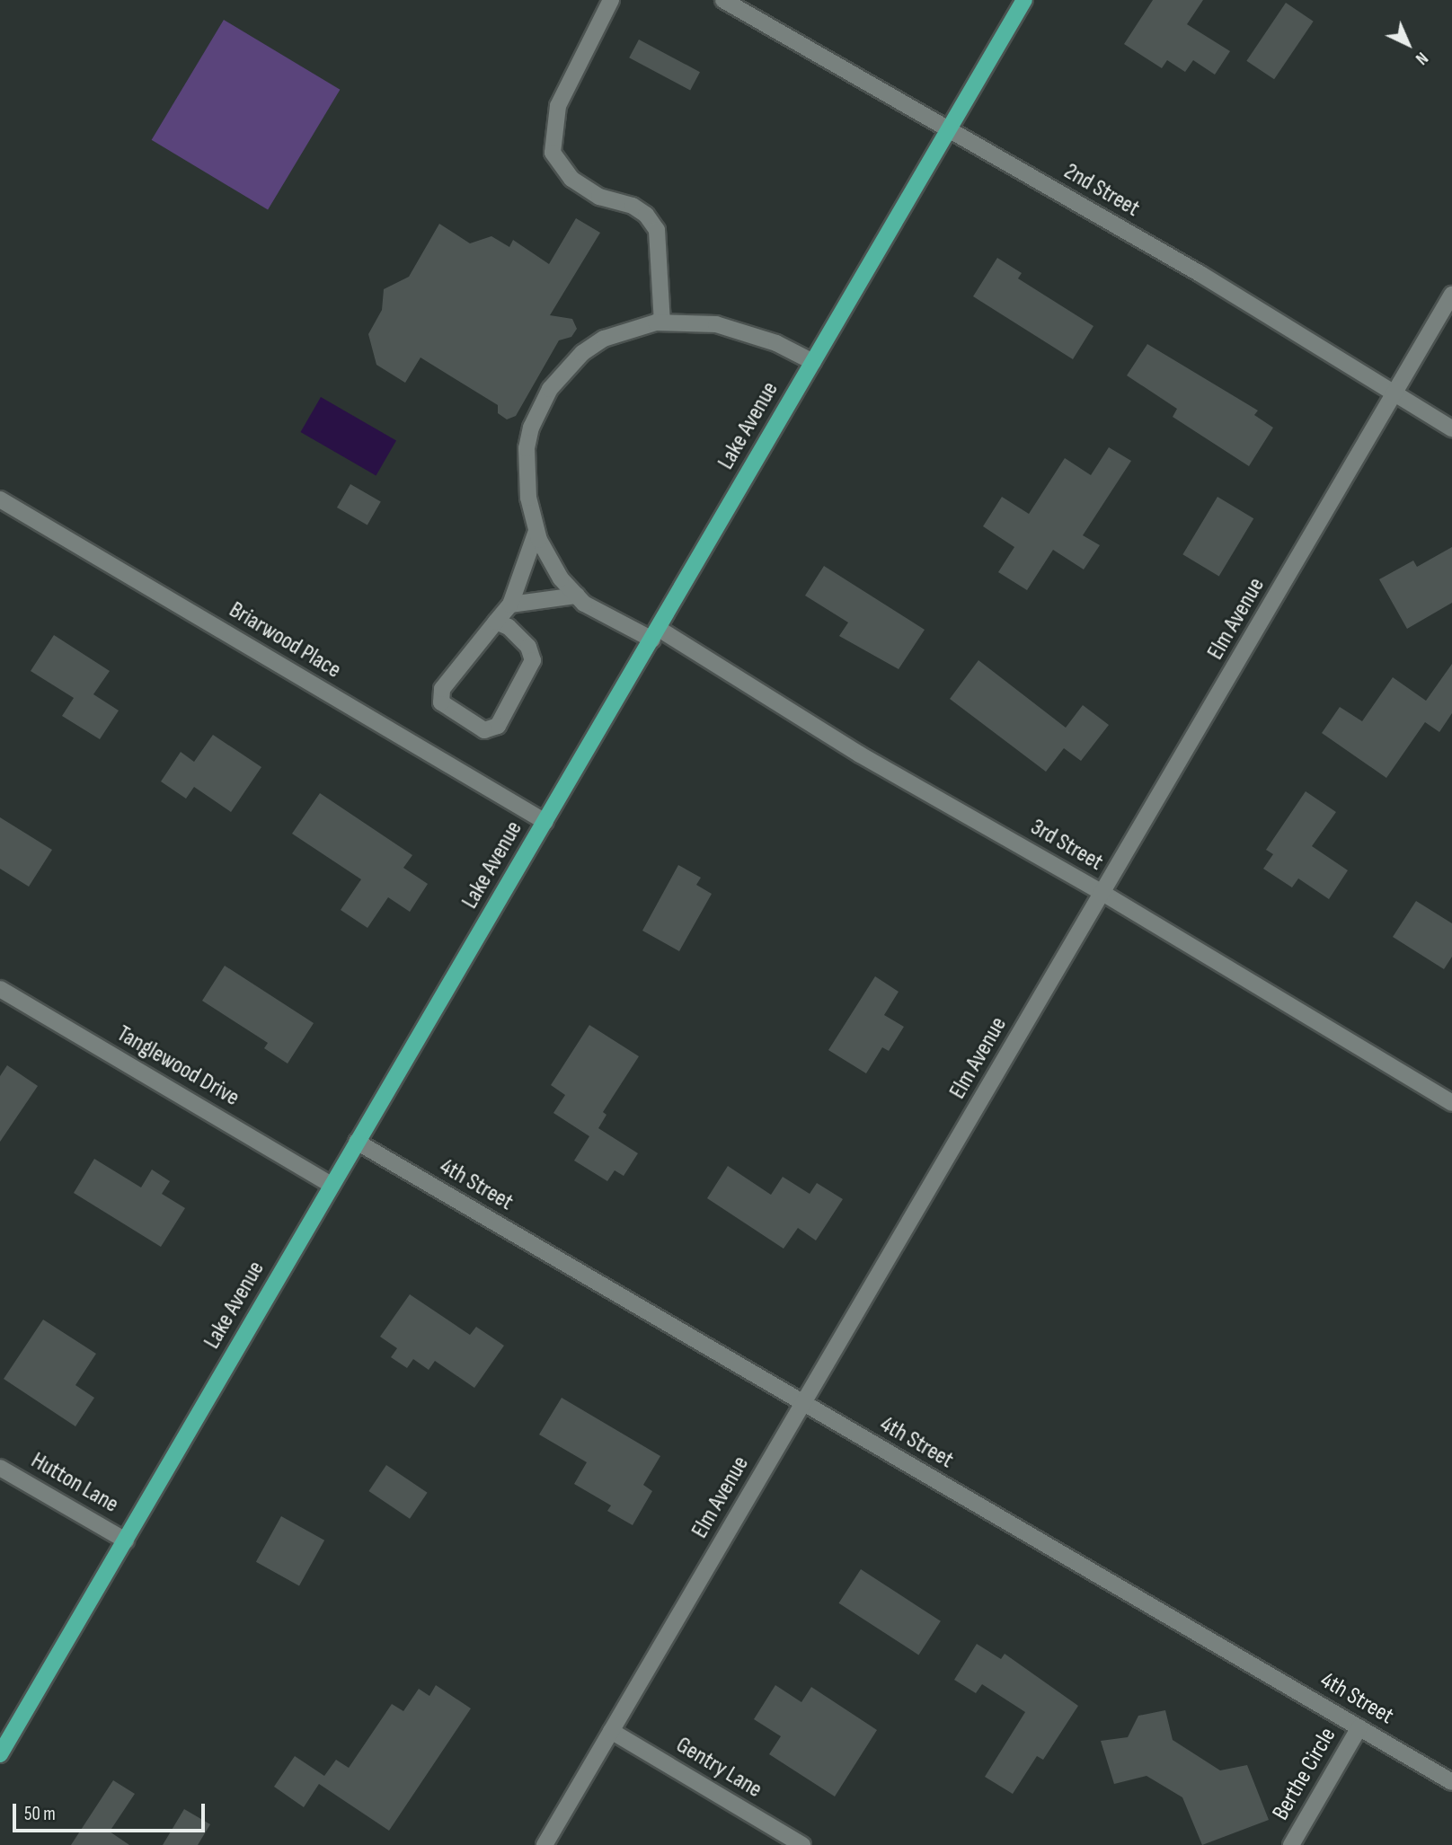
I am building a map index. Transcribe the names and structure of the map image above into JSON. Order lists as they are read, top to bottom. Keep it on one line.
{"streets":{"main road":["Lake Avenue"],"street":["2nd Street","Elm Avenue","Briarwood Place","3rd Street","Tanglewood Drive","4th Street","Hutton Lane","Gentry Lane","Berthe Circle"]},"crossings":[["2nd Street","Lake Avenue"],["2nd Street","Elm Avenue"],["Lake Avenue","Briarwood Place"],["Lake Avenue","3rd Street"],["Lake Avenue","Tanglewood Drive"],["Lake Avenue","4th Street"],["Lake Avenue","Hutton Lane"],["Elm Avenue","3rd Street"],["Elm Avenue","4th Street"],["Elm Avenue","Gentry Lane"],["4th Street","Berthe Circle"]],"scale_bar":"50 m","north":"bottom right"}
